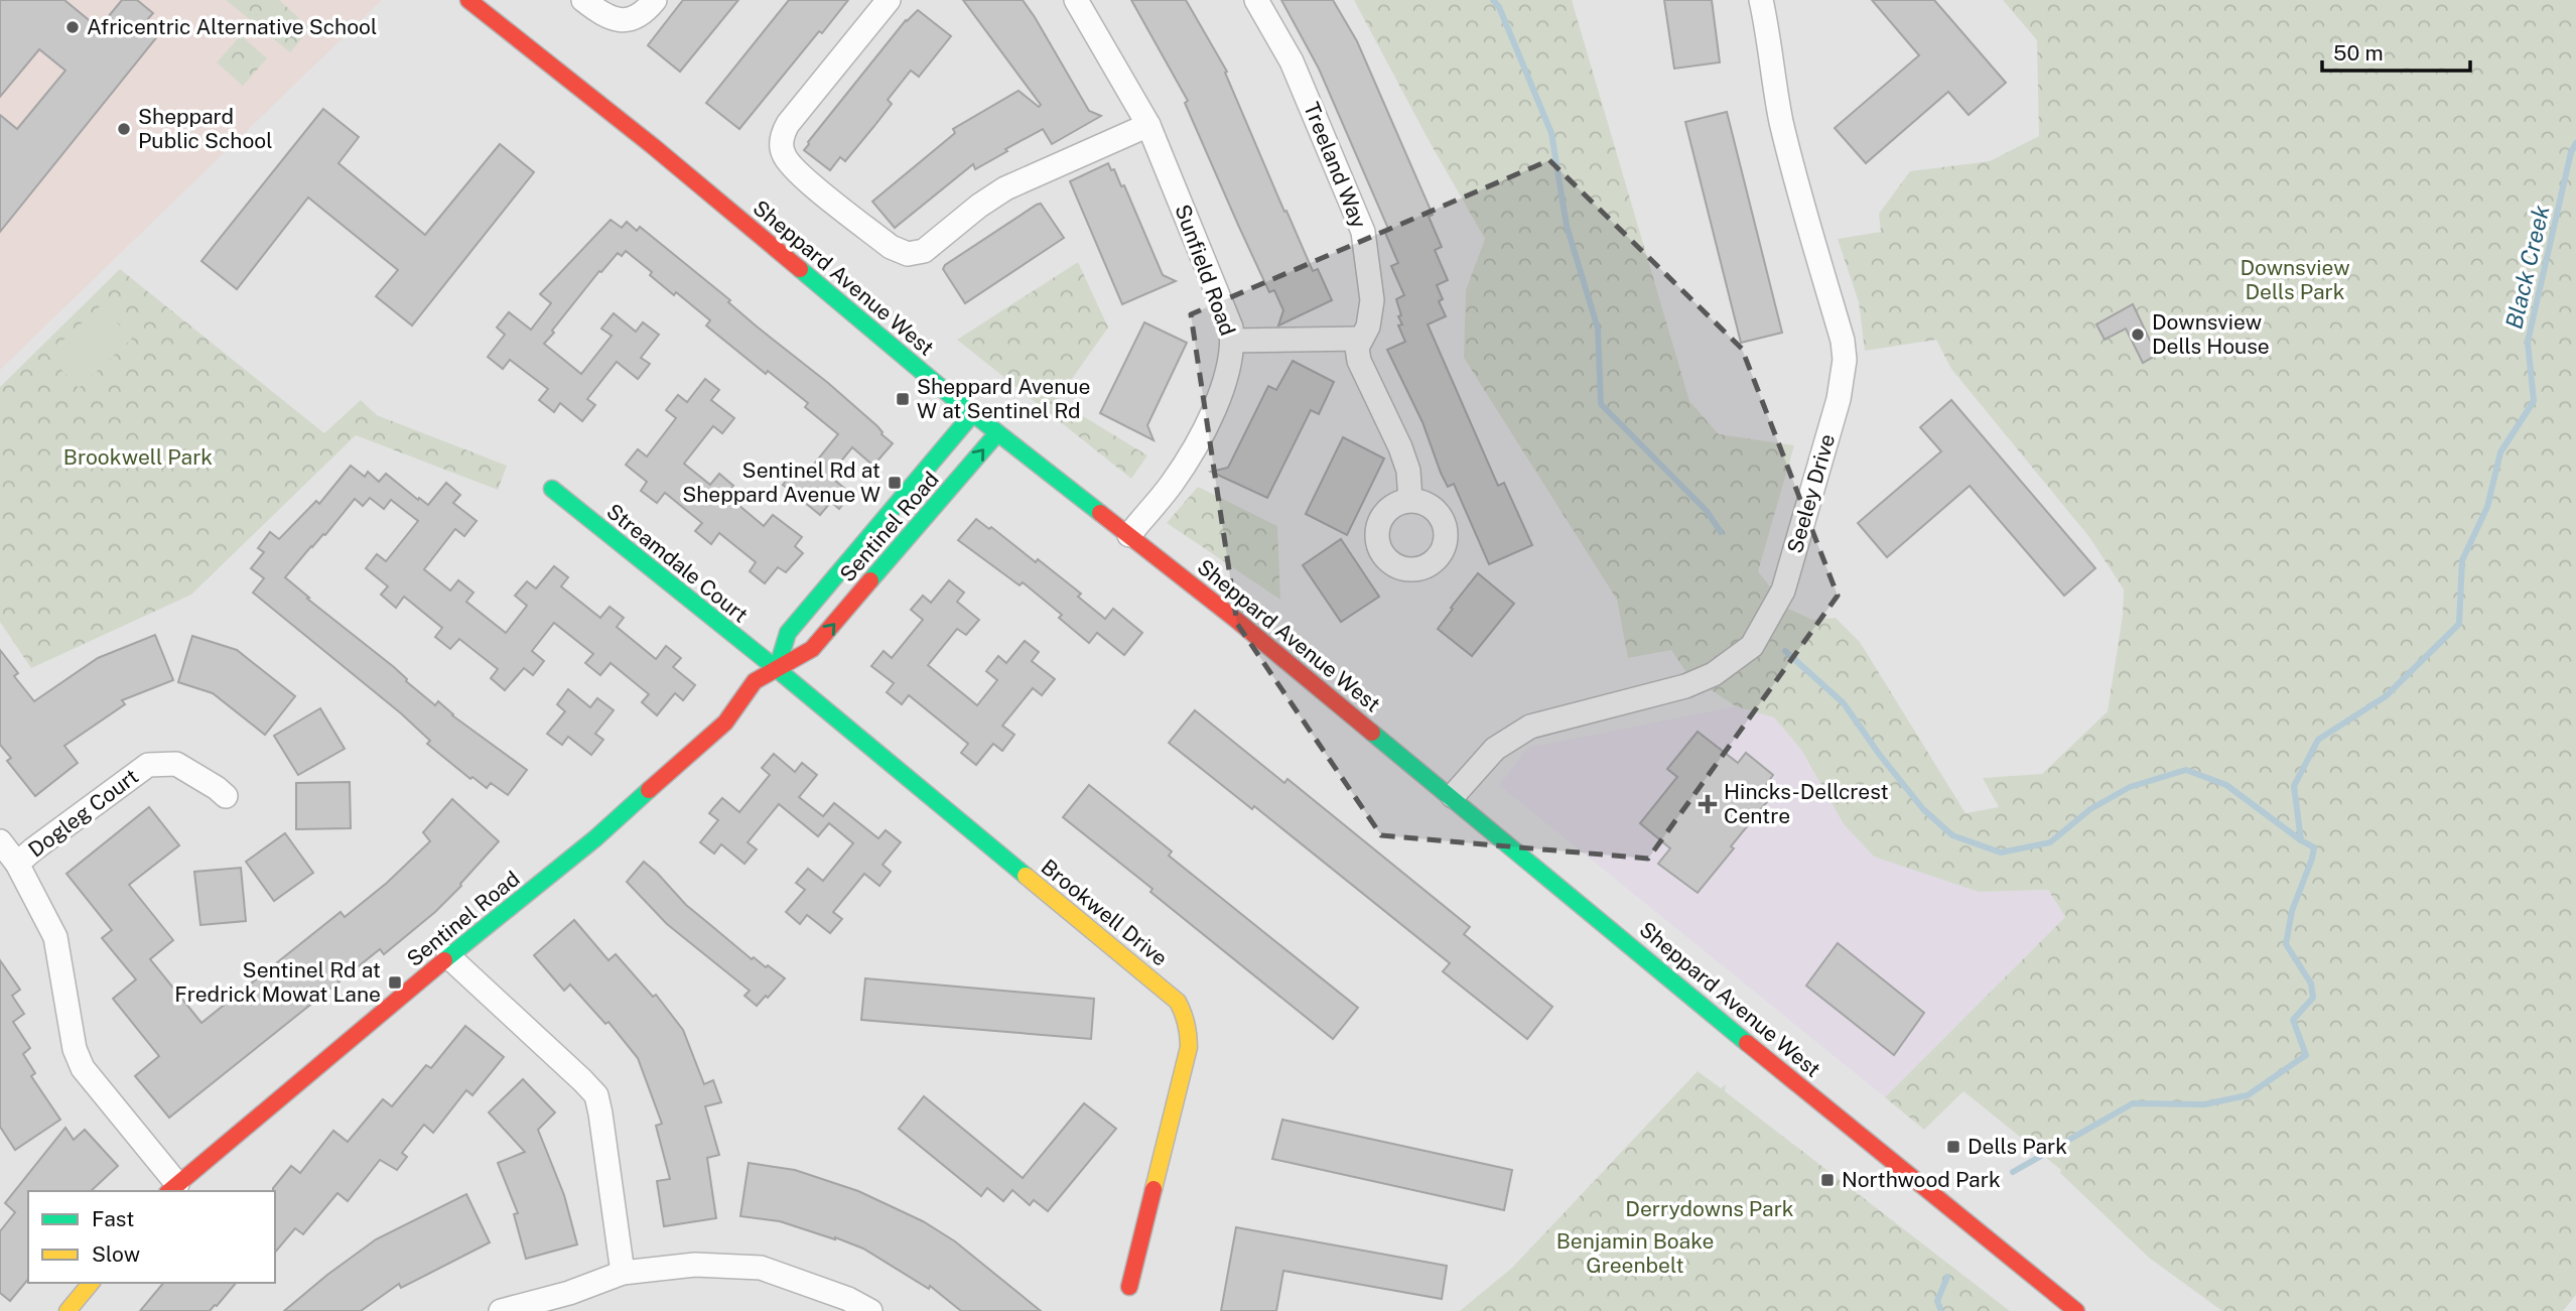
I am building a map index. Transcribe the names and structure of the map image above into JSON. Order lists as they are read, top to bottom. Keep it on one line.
{"streets":{"street":["Treeland Way","Sunfield Road","Sheppard Avenue West","Seeley Drive","Sentinel Road","Streamdale Court","Dogleg Court","Brookwell Drive"]},"crossings":[["Sunfield Road","Sheppard Avenue West"],["Sheppard Avenue West","Seeley Drive"],["Sheppard Avenue West","Sentinel Road"],["Sentinel Road","Streamdale Court"],["Sentinel Road","Brookwell Drive"],["Streamdale Court","Brookwell Drive"]],"water":["Black Creek"],"parks":["Downsview Dells Park","Brookwell Park","Derrydowns Park","Benjamin Boake Greenbelt"],"places":{"other":["Africentric Alternative School","Sheppard Public School","Downsview Dells House"],"transit":["Sheppard Avenue W at Sentinel Rd","Sentinel Rd at Sheppard Avenue W","Sentinel Rd at Fredrick Mowat Lane","Dells Park","Northwood Park"],"health":["Hincks-Dellcrest Centre"]},"legend":["Fast","Slow"],"scale_bar":"50 m"}
